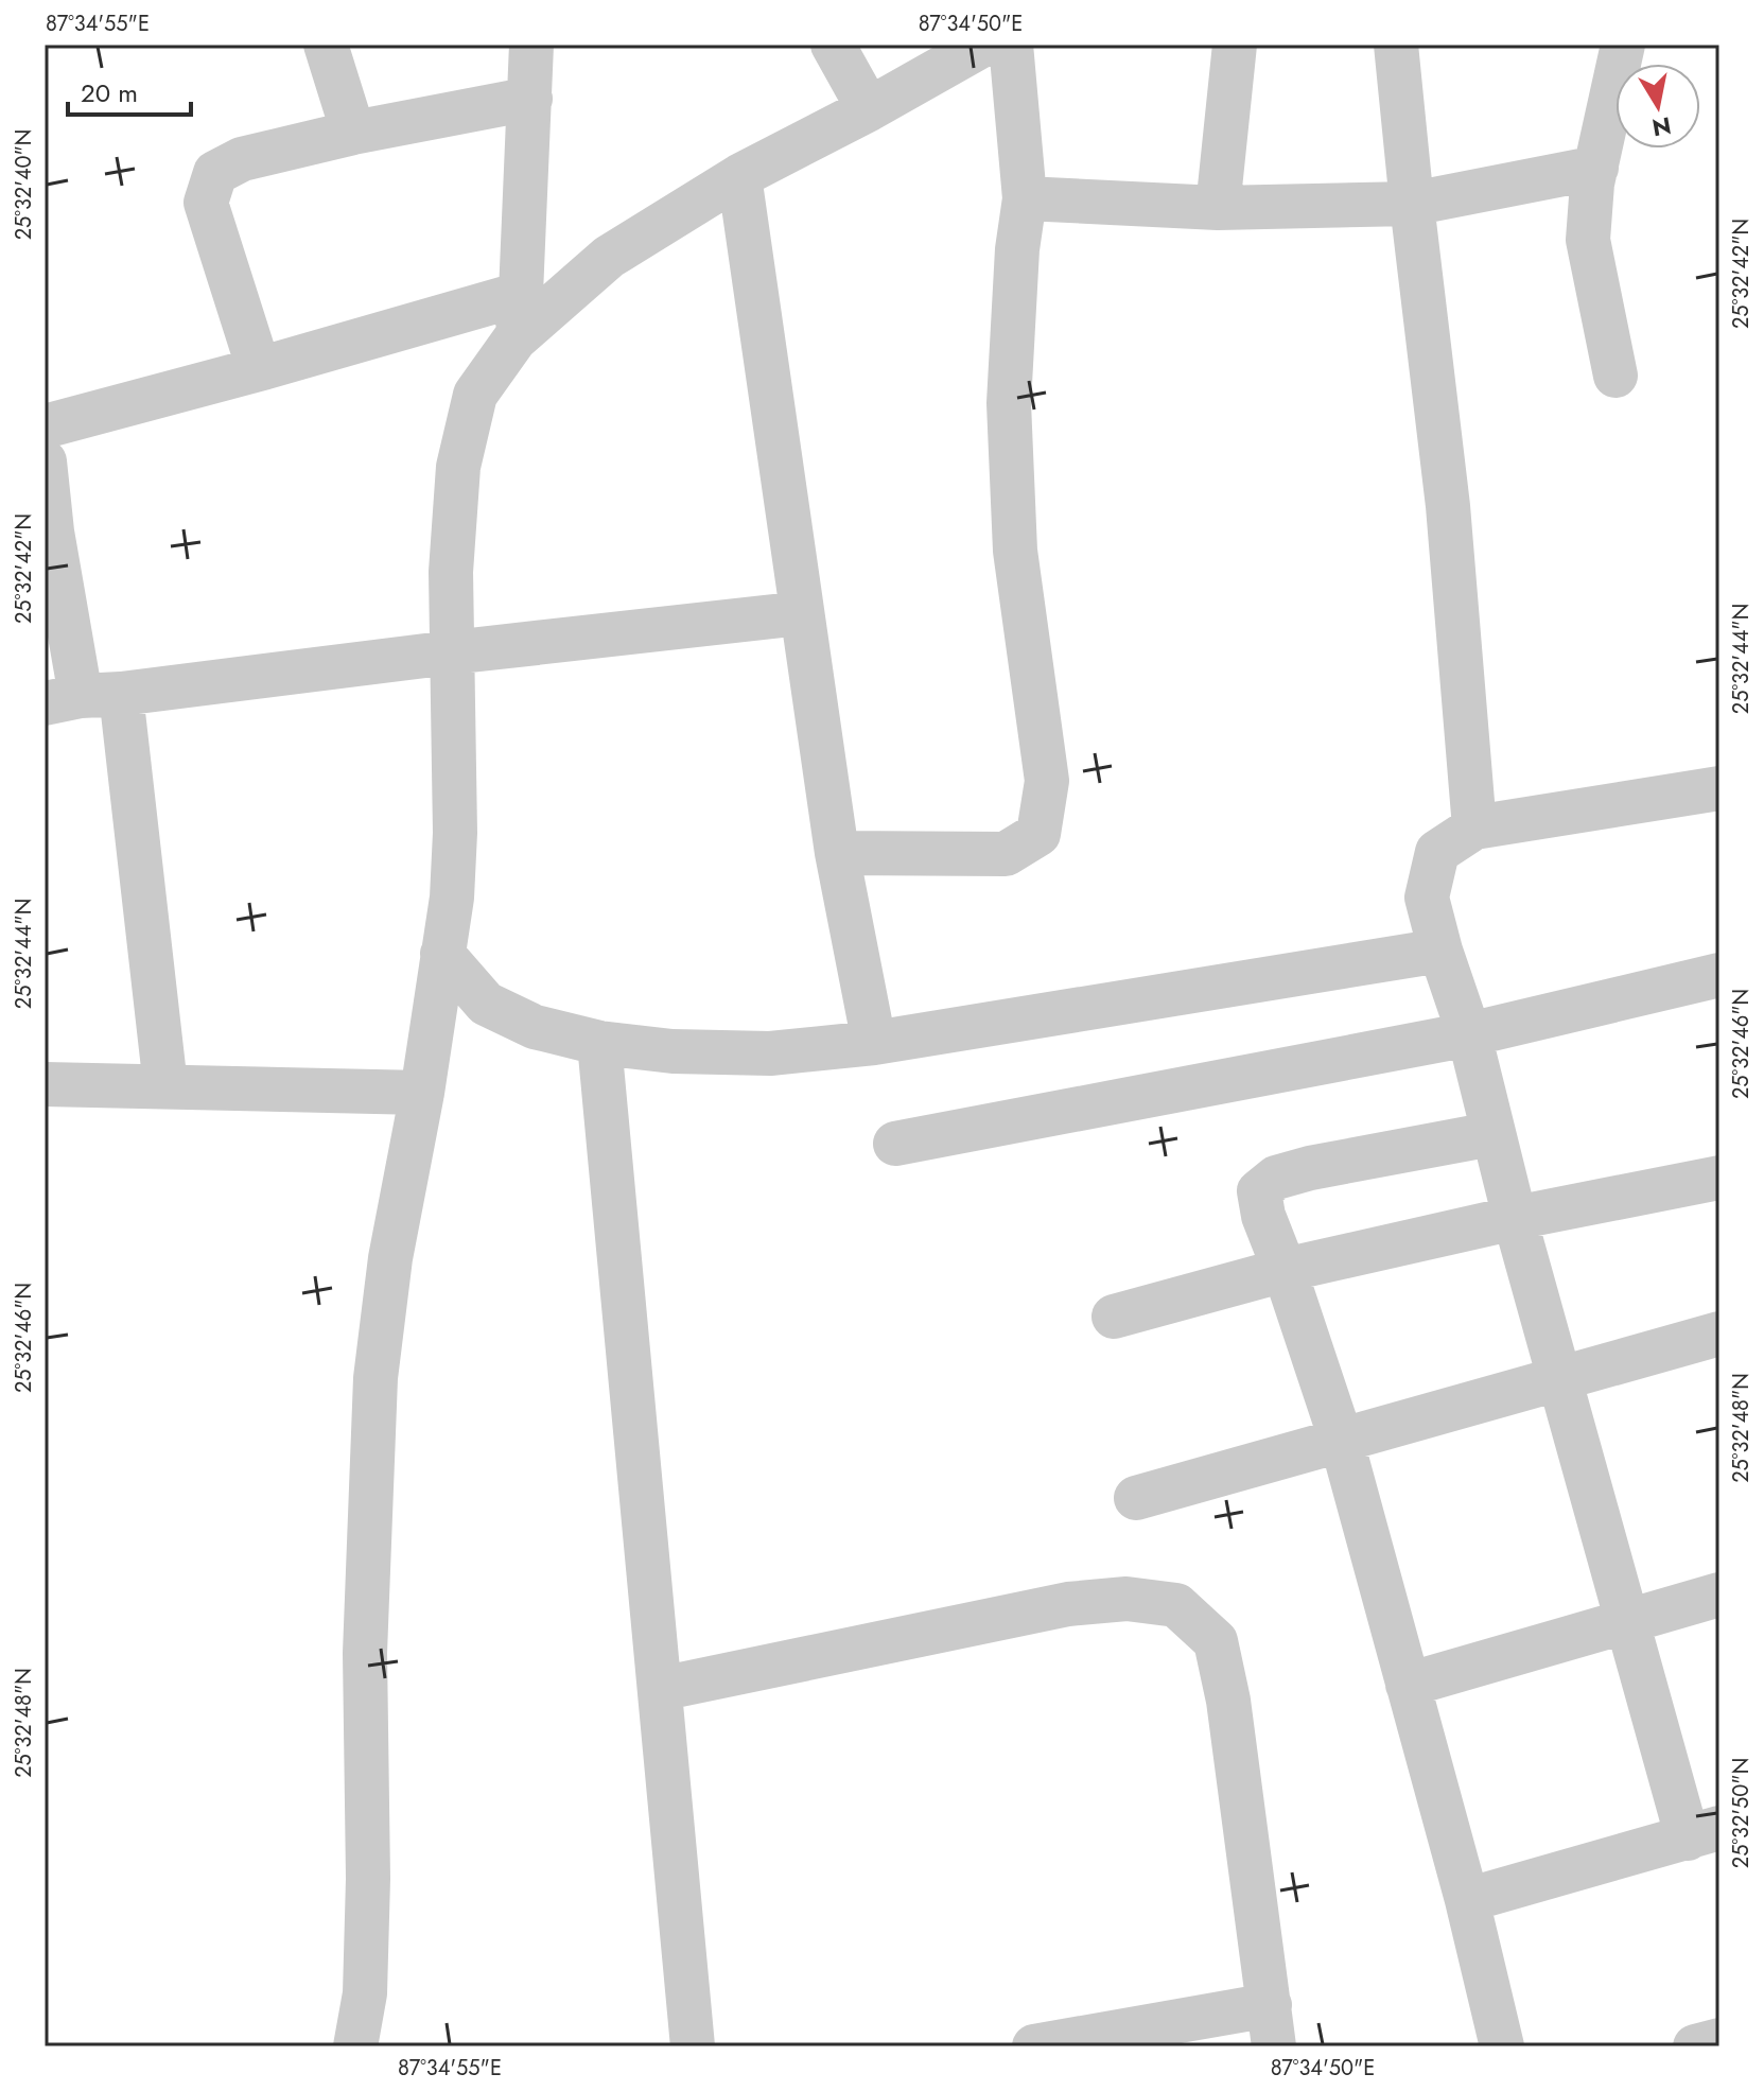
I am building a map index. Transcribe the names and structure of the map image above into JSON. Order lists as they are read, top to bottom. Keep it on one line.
{"scale_bar":"20 m","north":"bottom","coordinates":["87°34'55\"E","87°34'50\"E","25°32'40\"N","25°32'42\"N","25°32'44\"N","25°32'46\"N","25°32'48\"N","25°32'50\"N"]}
